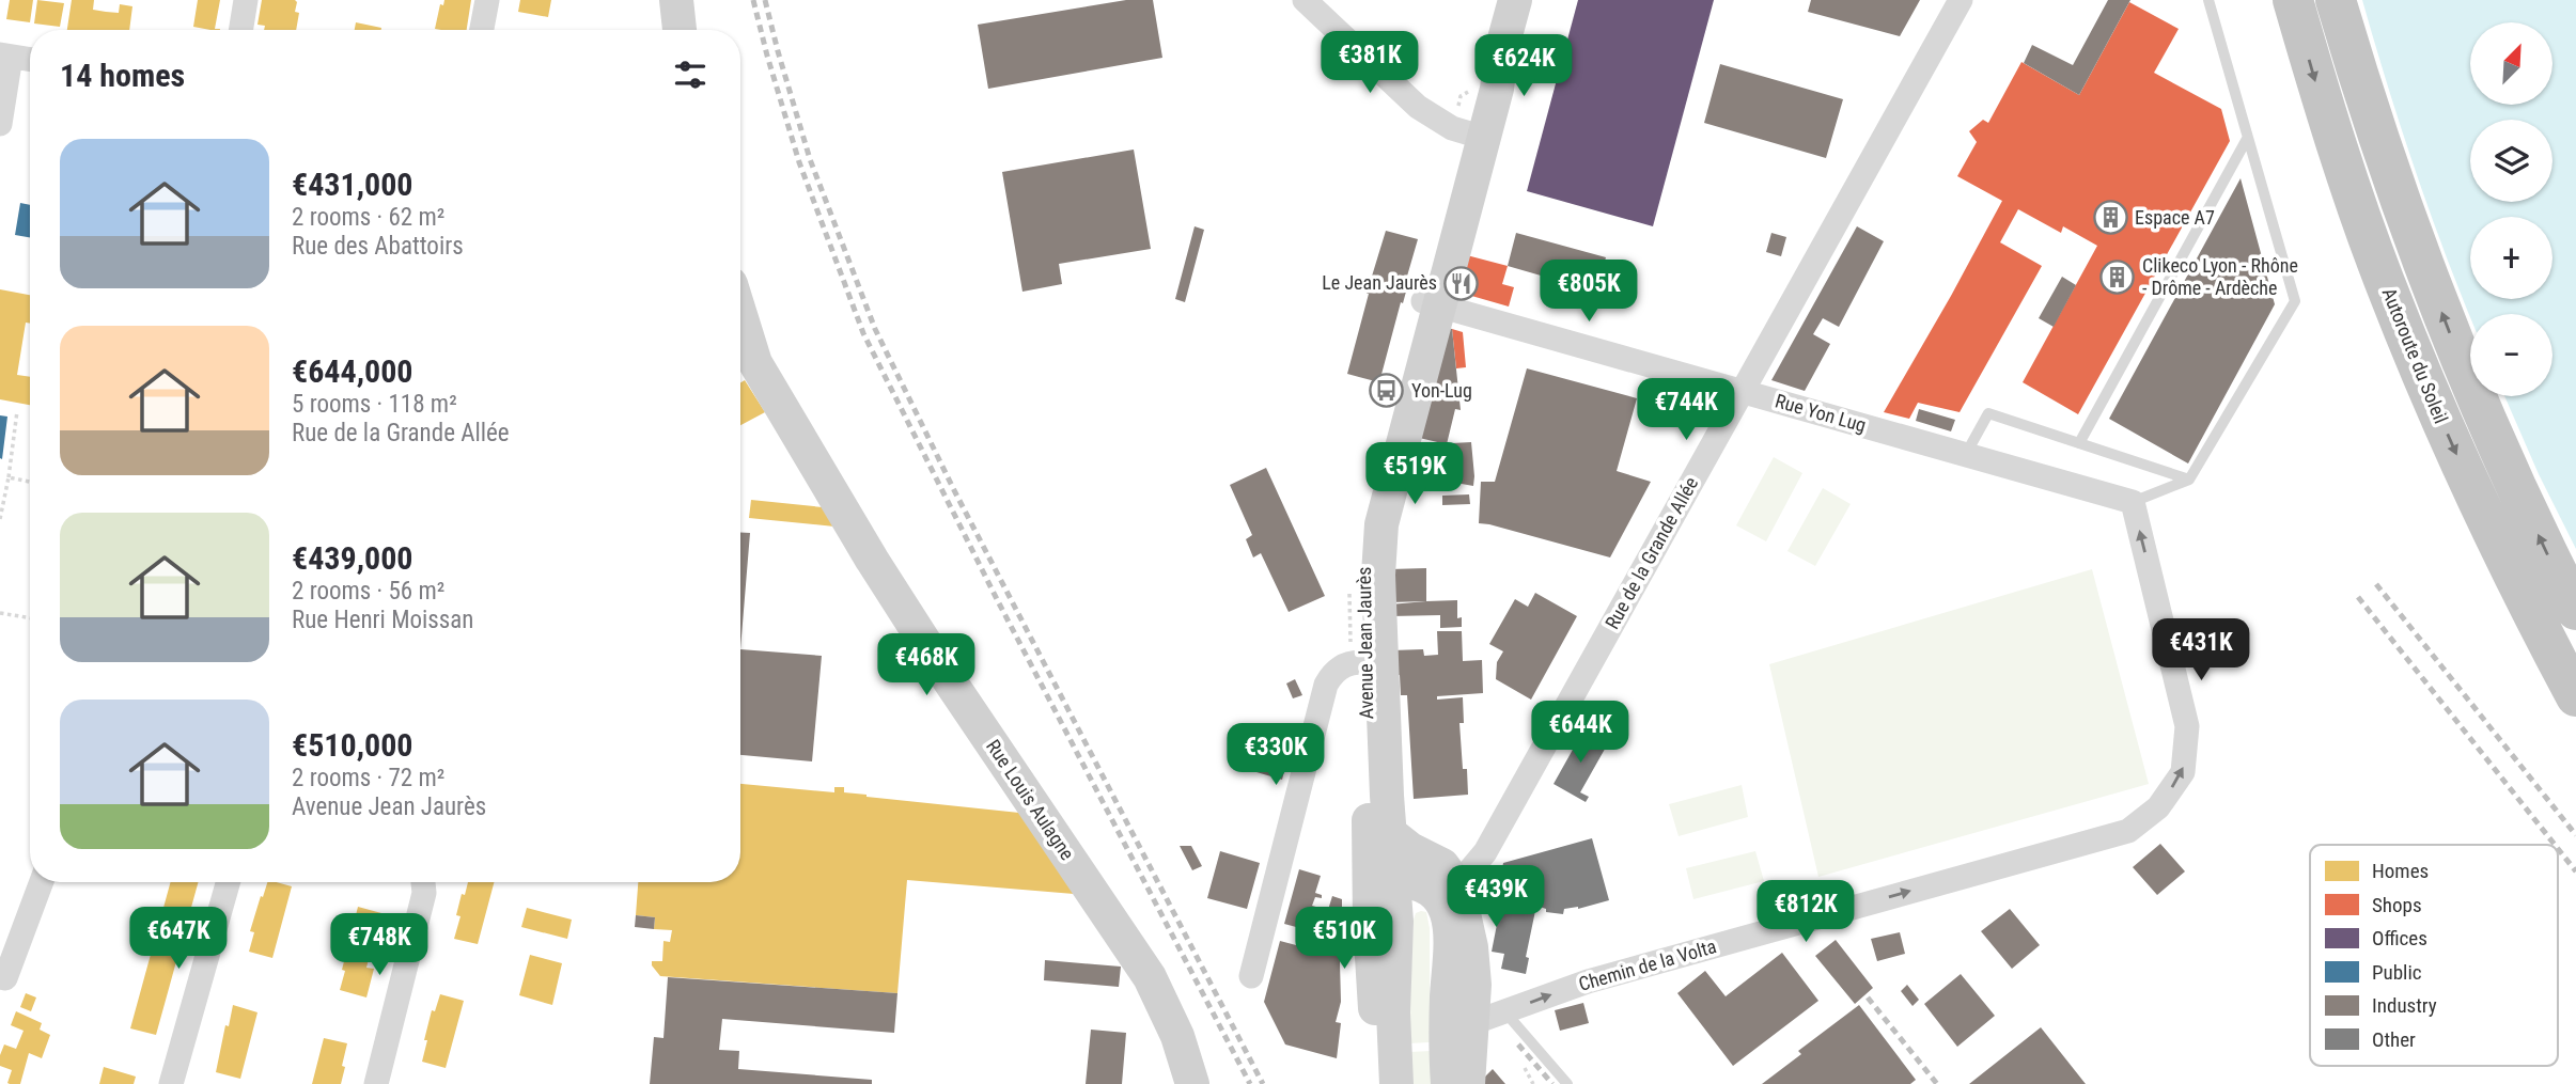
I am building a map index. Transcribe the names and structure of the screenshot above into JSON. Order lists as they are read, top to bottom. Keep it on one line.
{"streets":{"highway":["Autoroute du Soleil"],"street":["Rue Yon Lug","Rue de la Grande Allée","Avenue Jean Jaurès","Rue Louis Aulagne","Chemin de la Volta"]},"crossings":[["Rue Yon Lug","Rue de la Grande Allée"],["Rue Yon Lug","Avenue Jean Jaurès"],["Rue Yon Lug","Chemin de la Volta"]],"one_way":["Chemin de la Volta"],"places":{"building":["Espace A7","Clikeco Lyon - Rhône - Drôme - Ardèche"],"restaurant":["Le Jean Jaurès"],"bus stop":["Yon-Lug"]},"legend":["Homes","Shops","Offices","Public","Industry","Other"],"north":"top right","page":{"map_buttons":["+","−"],"heading":"14 homes","price":["€381K","€624K","€805K","€744K","€519K","€431K","€468K","€644K","€330K","€439K","€812K","€647K","€510K","€748K"],"list":[{"name":"€431,000","note":"2 rooms · 62 m² · Rue des Abattoirs"},{"name":"€644,000","note":"5 rooms · 118 m² · Rue de la Grande Allée"},{"name":"€439,000","note":"2 rooms · 56 m² · Rue Henri Moissan"},{"name":"€510,000","note":"2 rooms · 72 m² · Avenue Jean Jaurès"}]}}
